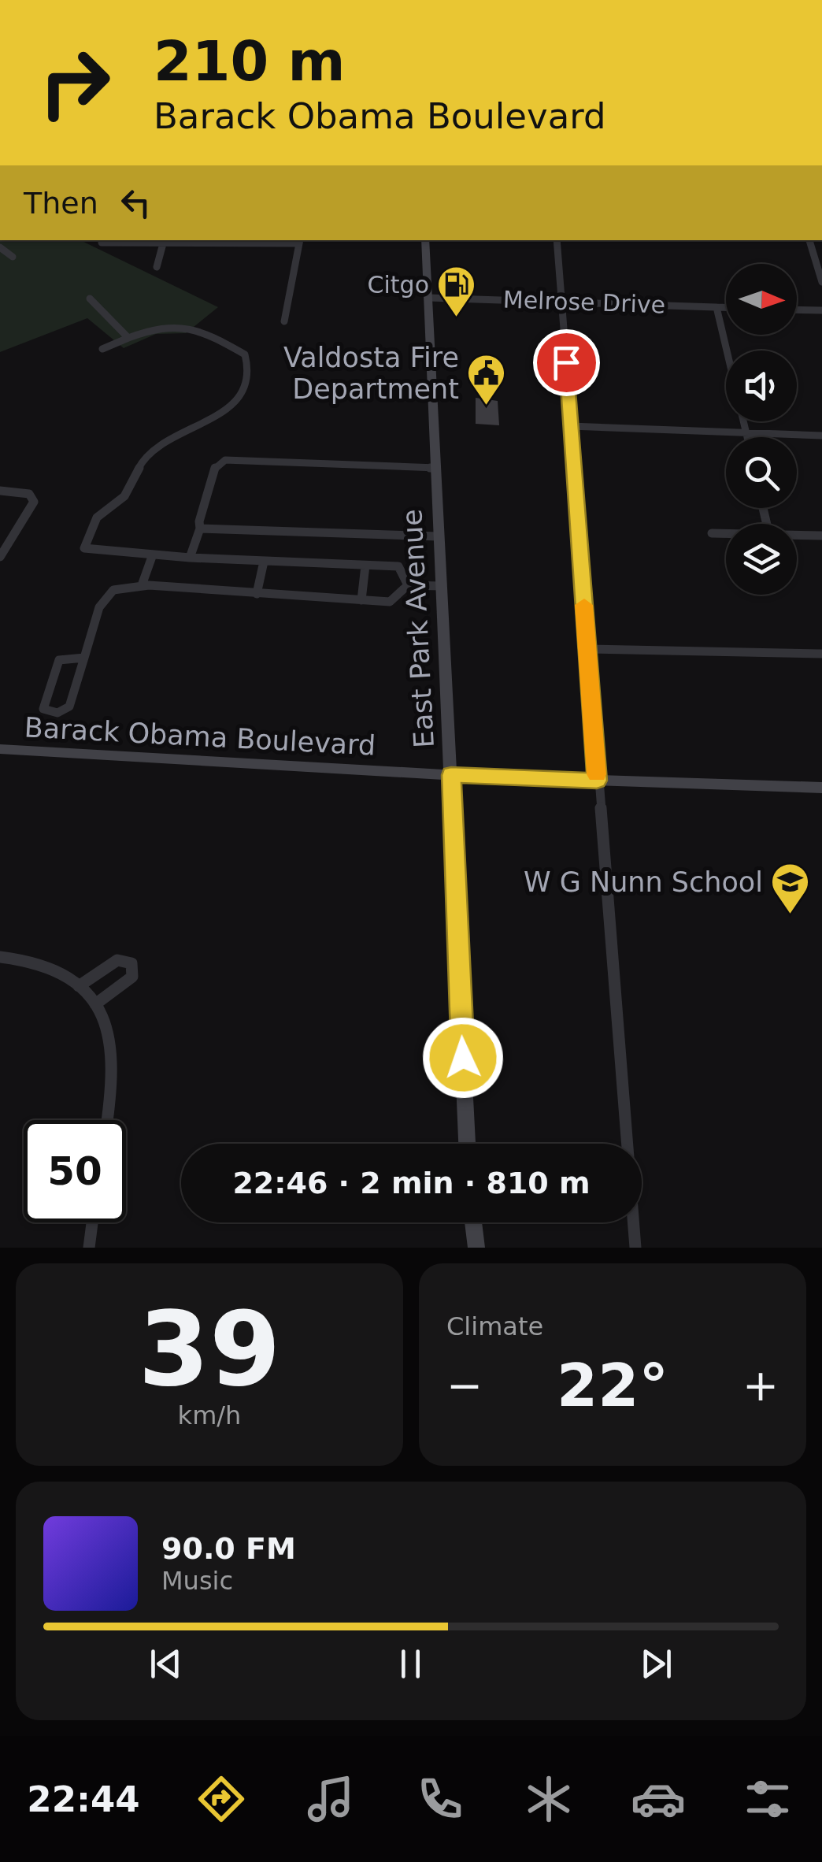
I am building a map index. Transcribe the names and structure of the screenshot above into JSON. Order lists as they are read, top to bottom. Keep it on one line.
{"streets":{"main road":["East Park Avenue","Barack Obama Boulevard"],"street":["Melrose Drive"]},"crossings":[["Melrose Drive","East Park Avenue"],["East Park Avenue","Barack Obama Boulevard"]],"places":{"fuel station":["Citgo"],"public building":["Valdosta Fire Department"],"school or university":["W G Nunn School"]},"north":"right","page":{"turn":["210 m","Barack Obama Boulevard"],"then":"Then","limit":"50","trip":"22:46 · 2 min · 810 m","tile":[["39","km/h"],"Climate"],"heat":["−","22°","+"],"song":["90.0 FM","Music"],"tabs":"22:44"}}
